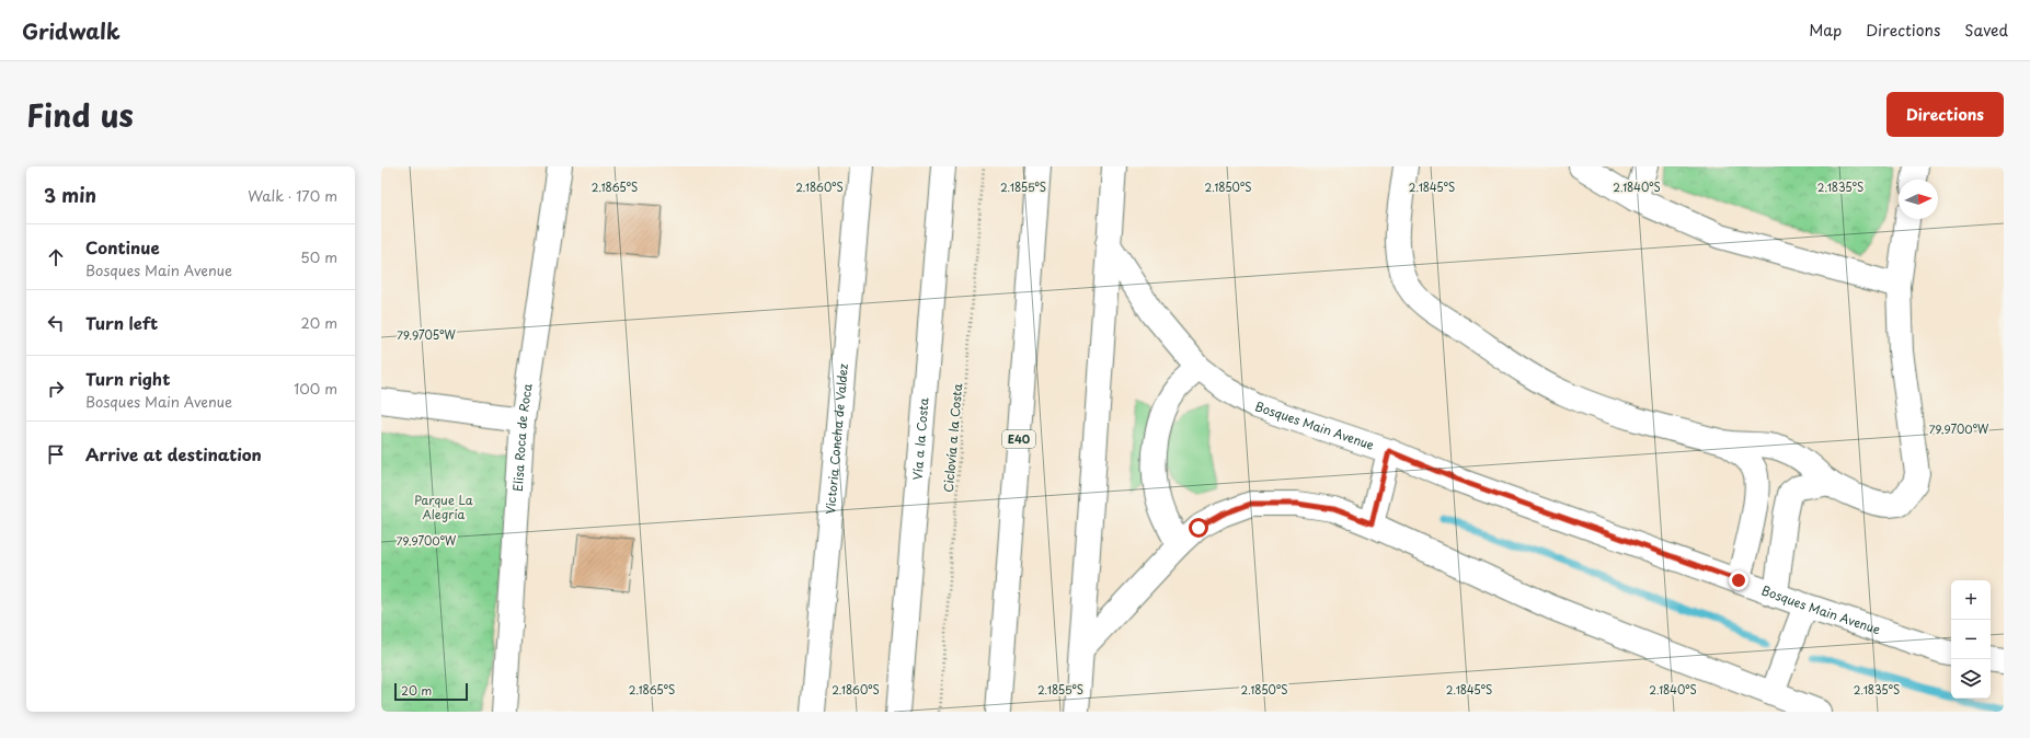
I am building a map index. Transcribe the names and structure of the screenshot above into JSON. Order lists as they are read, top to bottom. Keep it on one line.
{"streets":{"main road":["Bosques Main Avenue","Elisa Roca de Roca","Victoria Concha de Valdez","Vía a la Costa","E40"],"path":["Ciclovía a la Costa"]},"parks":["Parque La Alegría"],"scale_bar":"20 m","north":"right","page":{"header":"Gridwalk","nav":["Map","Directions","Saved"],"title":"Find us","buttons":"Directions","heading":["3 min","Walk · 170 m"],"list":[["Continue","Bosques Main Avenue","50 m"],["Turn left","20 m"],["Turn right","Bosques Main Avenue","100 m"],"Arrive at destination"],"map_buttons":["+","−"],"scale":"20 m"},"coordinates":["2.1865°S","2.1860°S","2.1855°S","2.1850°S","2.1845°S","2.1840°S","2.1835°S","79.9705°W","79.9700°W"]}
